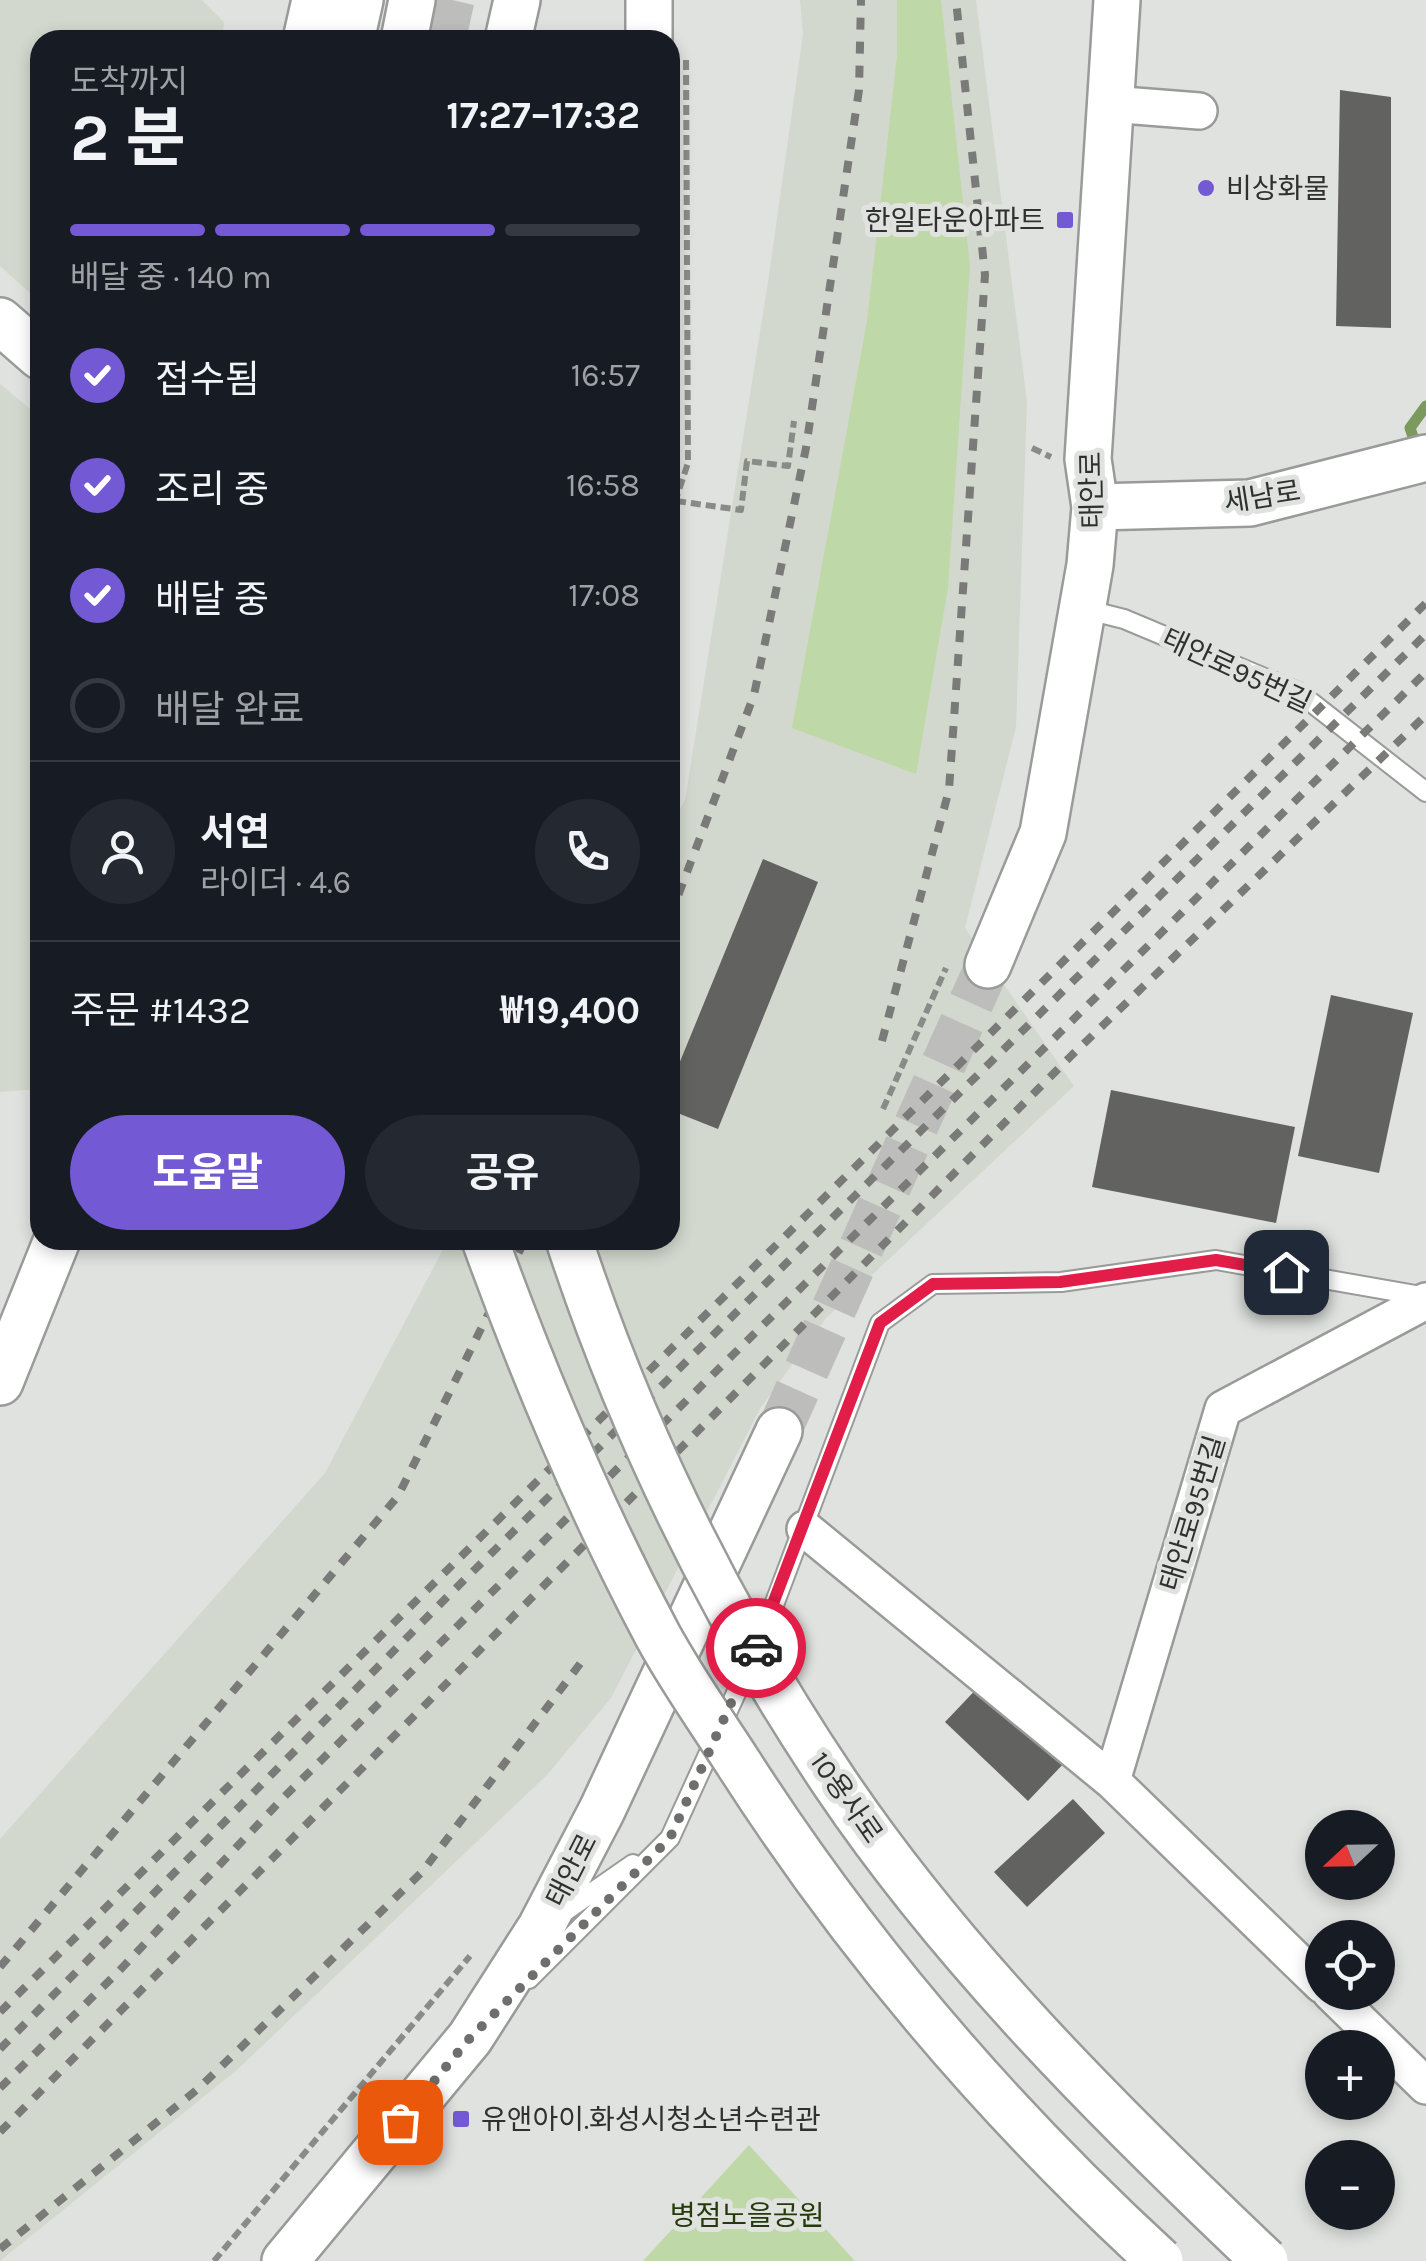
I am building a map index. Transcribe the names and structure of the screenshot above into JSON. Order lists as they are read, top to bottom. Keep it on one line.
{"streets":{"street":["태안로","세남로","태안로95번길","10용사로"]},"crossings":[["태안로","세남로"],["태안로","태안로95번길"]],"parks":["병점노을공원"],"places":{"other":["비상화물"],"transit":["한일타운아파트","유앤아이.화성시청소년수련관"]},"north":"left","page":{"heading":["2 분","도착까지","17:27–17:32"],"panel":["서연","라이더 · 4.6","주문 #1432","₩19,400"],"bar":"배달 중 · 140 m","list":[["접수됨","16:57"],["조리 중","16:58"],["배달 중","17:08"],"배달 완료"],"buttons":["도움말","공유"],"map_buttons":["+","−"]}}
